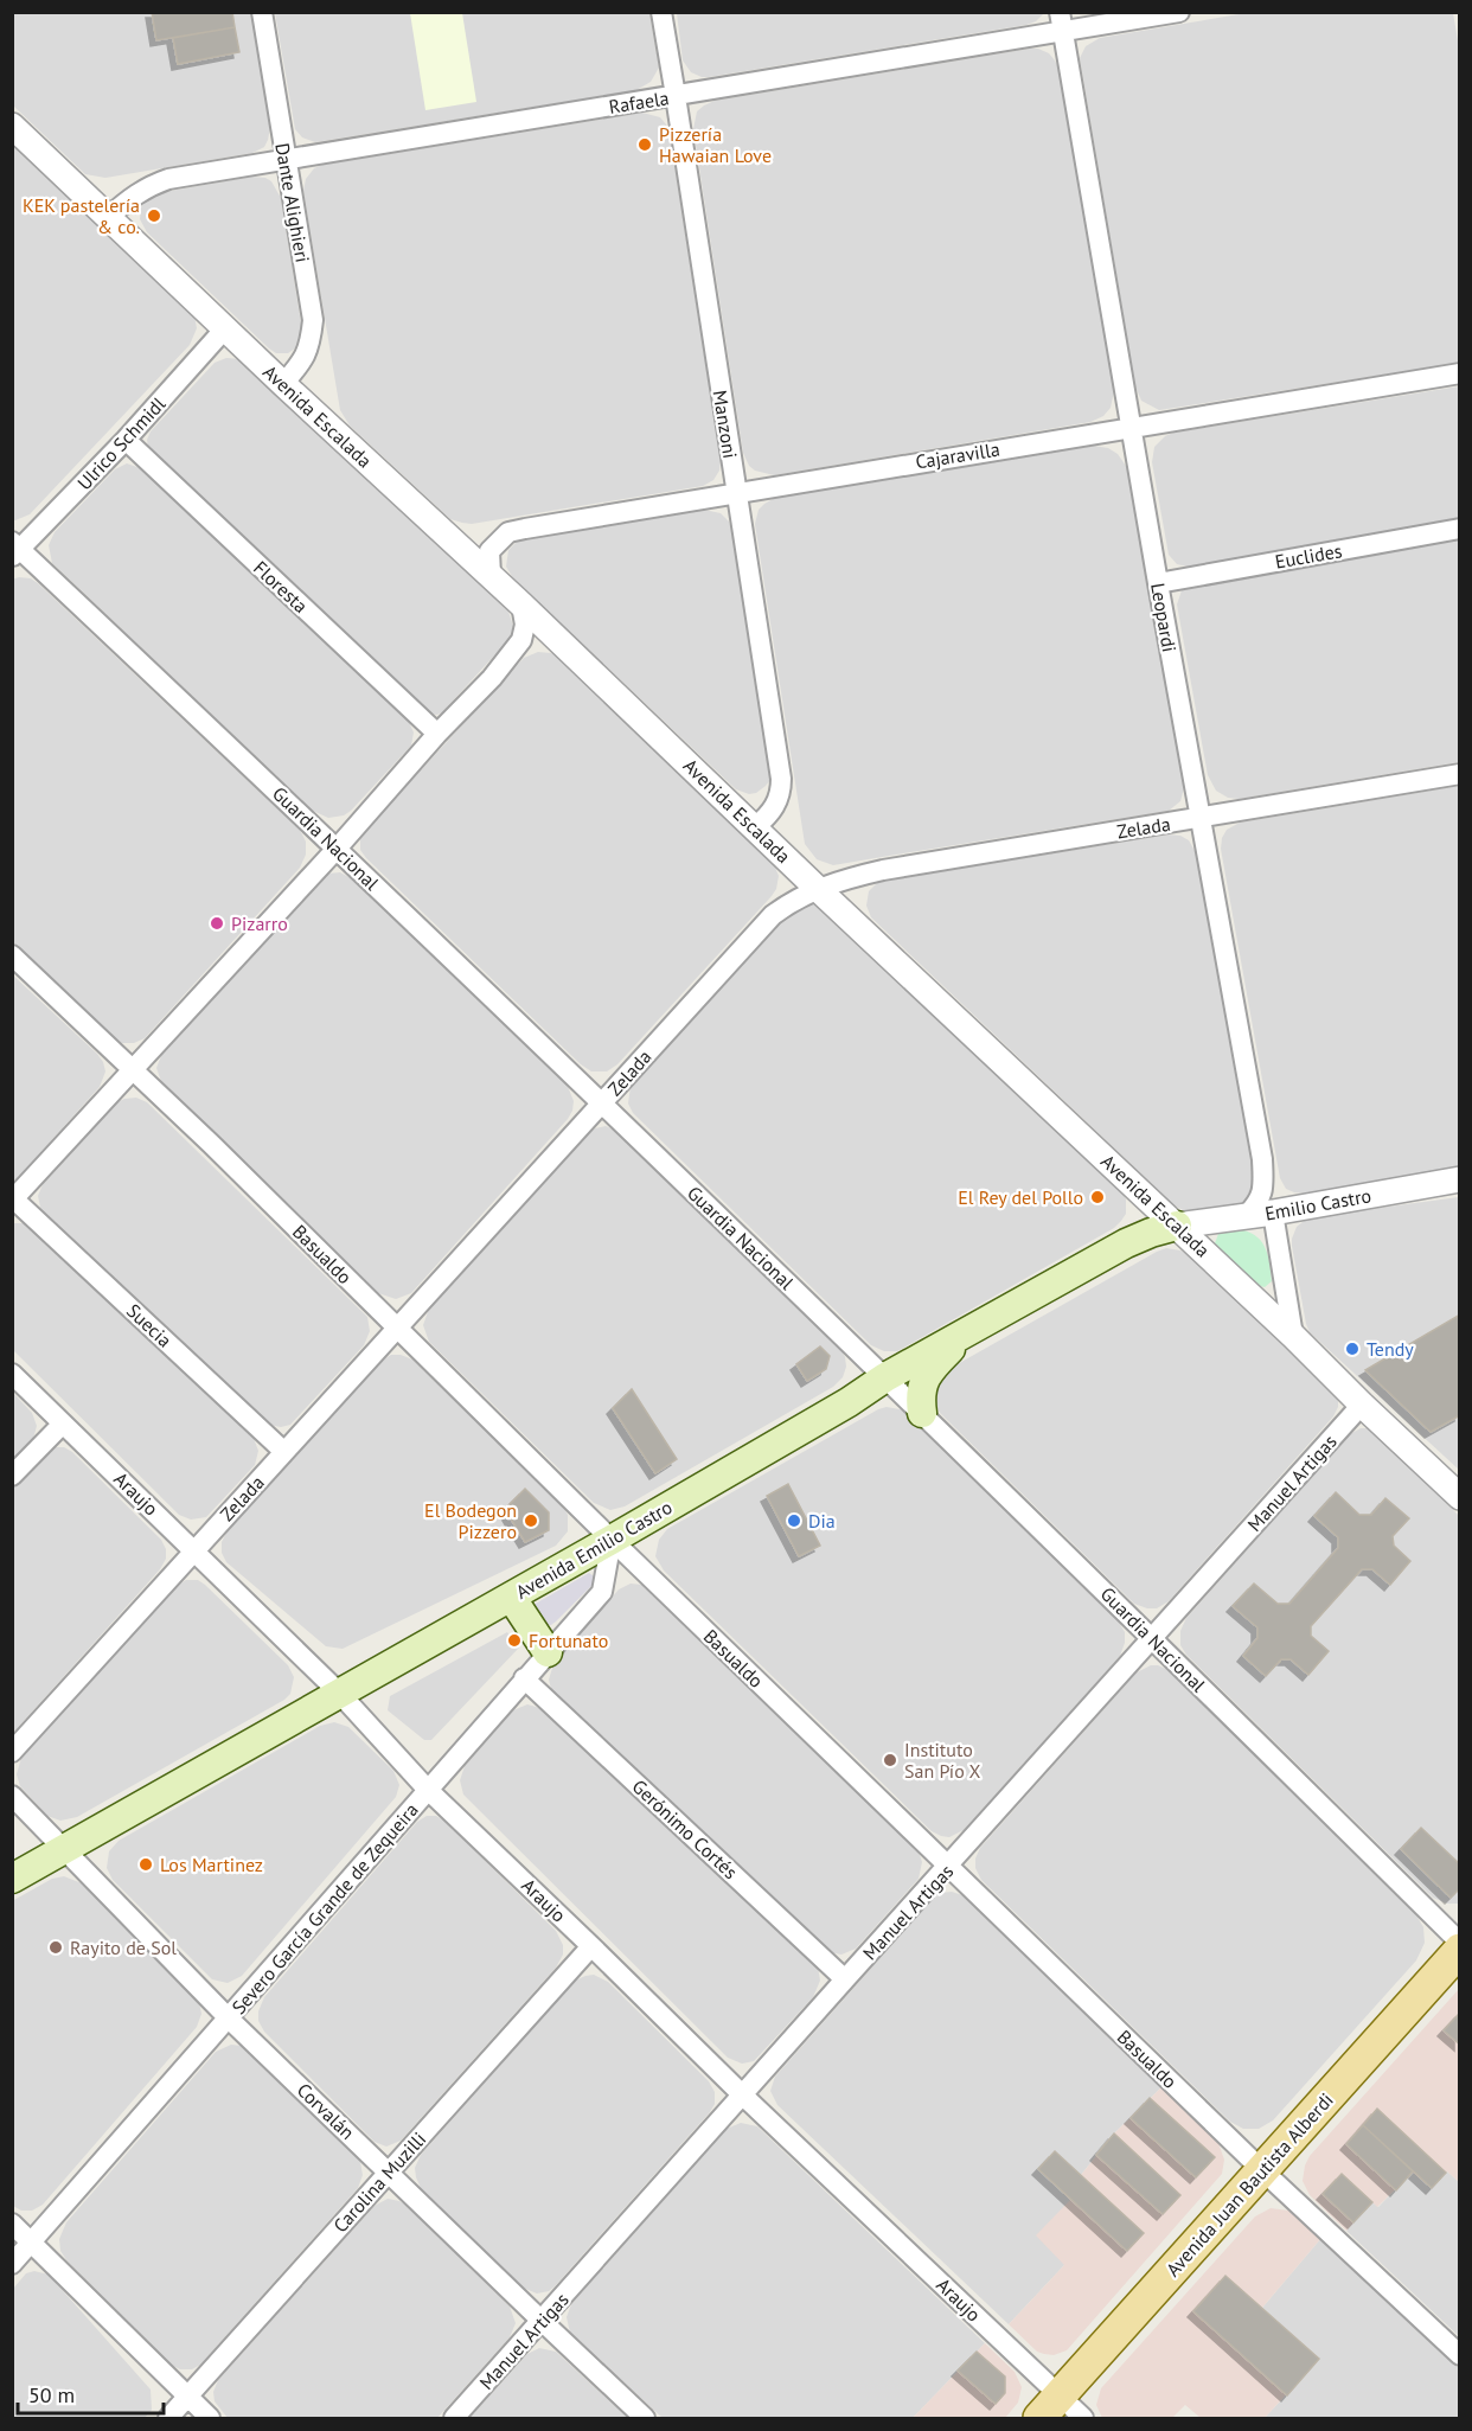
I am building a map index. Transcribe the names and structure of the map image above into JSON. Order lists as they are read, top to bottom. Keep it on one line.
{"streets":{"main road":["Avenida Emilio Castro","Avenida Juan Bautista Alberdi"],"street":["Rafaela","Dante Alighieri","Avenida Escalada","Manzoni","Ulrico Schmidl","Cajaravilla","Euclides","Floresta","Leopardi","Zelada","Guardia Nacional","Emilio Castro","Basualdo","Suecia","Manuel Artigas","Araujo","Gerónimo Cortés","Severo García Grande de Zequeira","Corvalán","Carolina Muzilli"]},"crossings":[["Rafaela","Dante Alighieri"],["Rafaela","Avenida Escalada"],["Rafaela","Manzoni"],["Rafaela","Leopardi"],["Dante Alighieri","Avenida Escalada"],["Avenida Escalada","Manzoni"],["Avenida Escalada","Ulrico Schmidl"],["Avenida Escalada","Cajaravilla"],["Avenida Escalada","Zelada"],["Avenida Escalada","Emilio Castro"],["Avenida Escalada","Manuel Artigas"],["Avenida Escalada","Avenida Emilio Castro"],["Manzoni","Cajaravilla"],["Ulrico Schmidl","Floresta"],["Ulrico Schmidl","Guardia Nacional"],["Cajaravilla","Leopardi"],["Euclides","Leopardi"],["Leopardi","Zelada"],["Leopardi","Emilio Castro"],["Zelada","Guardia Nacional"],["Zelada","Basualdo"],["Zelada","Suecia"],["Zelada","Araujo"],["Guardia Nacional","Manuel Artigas"],["Guardia Nacional","Avenida Emilio Castro"],["Emilio Castro","Avenida Emilio Castro"],["Basualdo","Manuel Artigas"],["Basualdo","Avenida Emilio Castro"],["Basualdo","Severo García Grande de Zequeira"],["Basualdo","Avenida Juan Bautista Alberdi"],["Manuel Artigas","Araujo"],["Manuel Artigas","Gerónimo Cortés"],["Manuel Artigas","Corvalán"],["Araujo","Avenida Emilio Castro"],["Araujo","Severo García Grande de Zequeira"],["Araujo","Carolina Muzilli"],["Araujo","Avenida Juan Bautista Alberdi"],["Avenida Emilio Castro","Severo García Grande de Zequeira"],["Avenida Emilio Castro","Corvalán"],["Gerónimo Cortés","Severo García Grande de Zequeira"],["Severo García Grande de Zequeira","Corvalán"],["Corvalán","Carolina Muzilli"]],"places":["Pizzería Hawaian Love","KEK pastelería & co.","Pizarro","El Rey del Pollo","Tendy","El Bodegon Pizzero","Dia","Fortunato","Instituto San Pío X","Los Martinez","Rayito de Sol"],"scale_bar":"50 m"}
